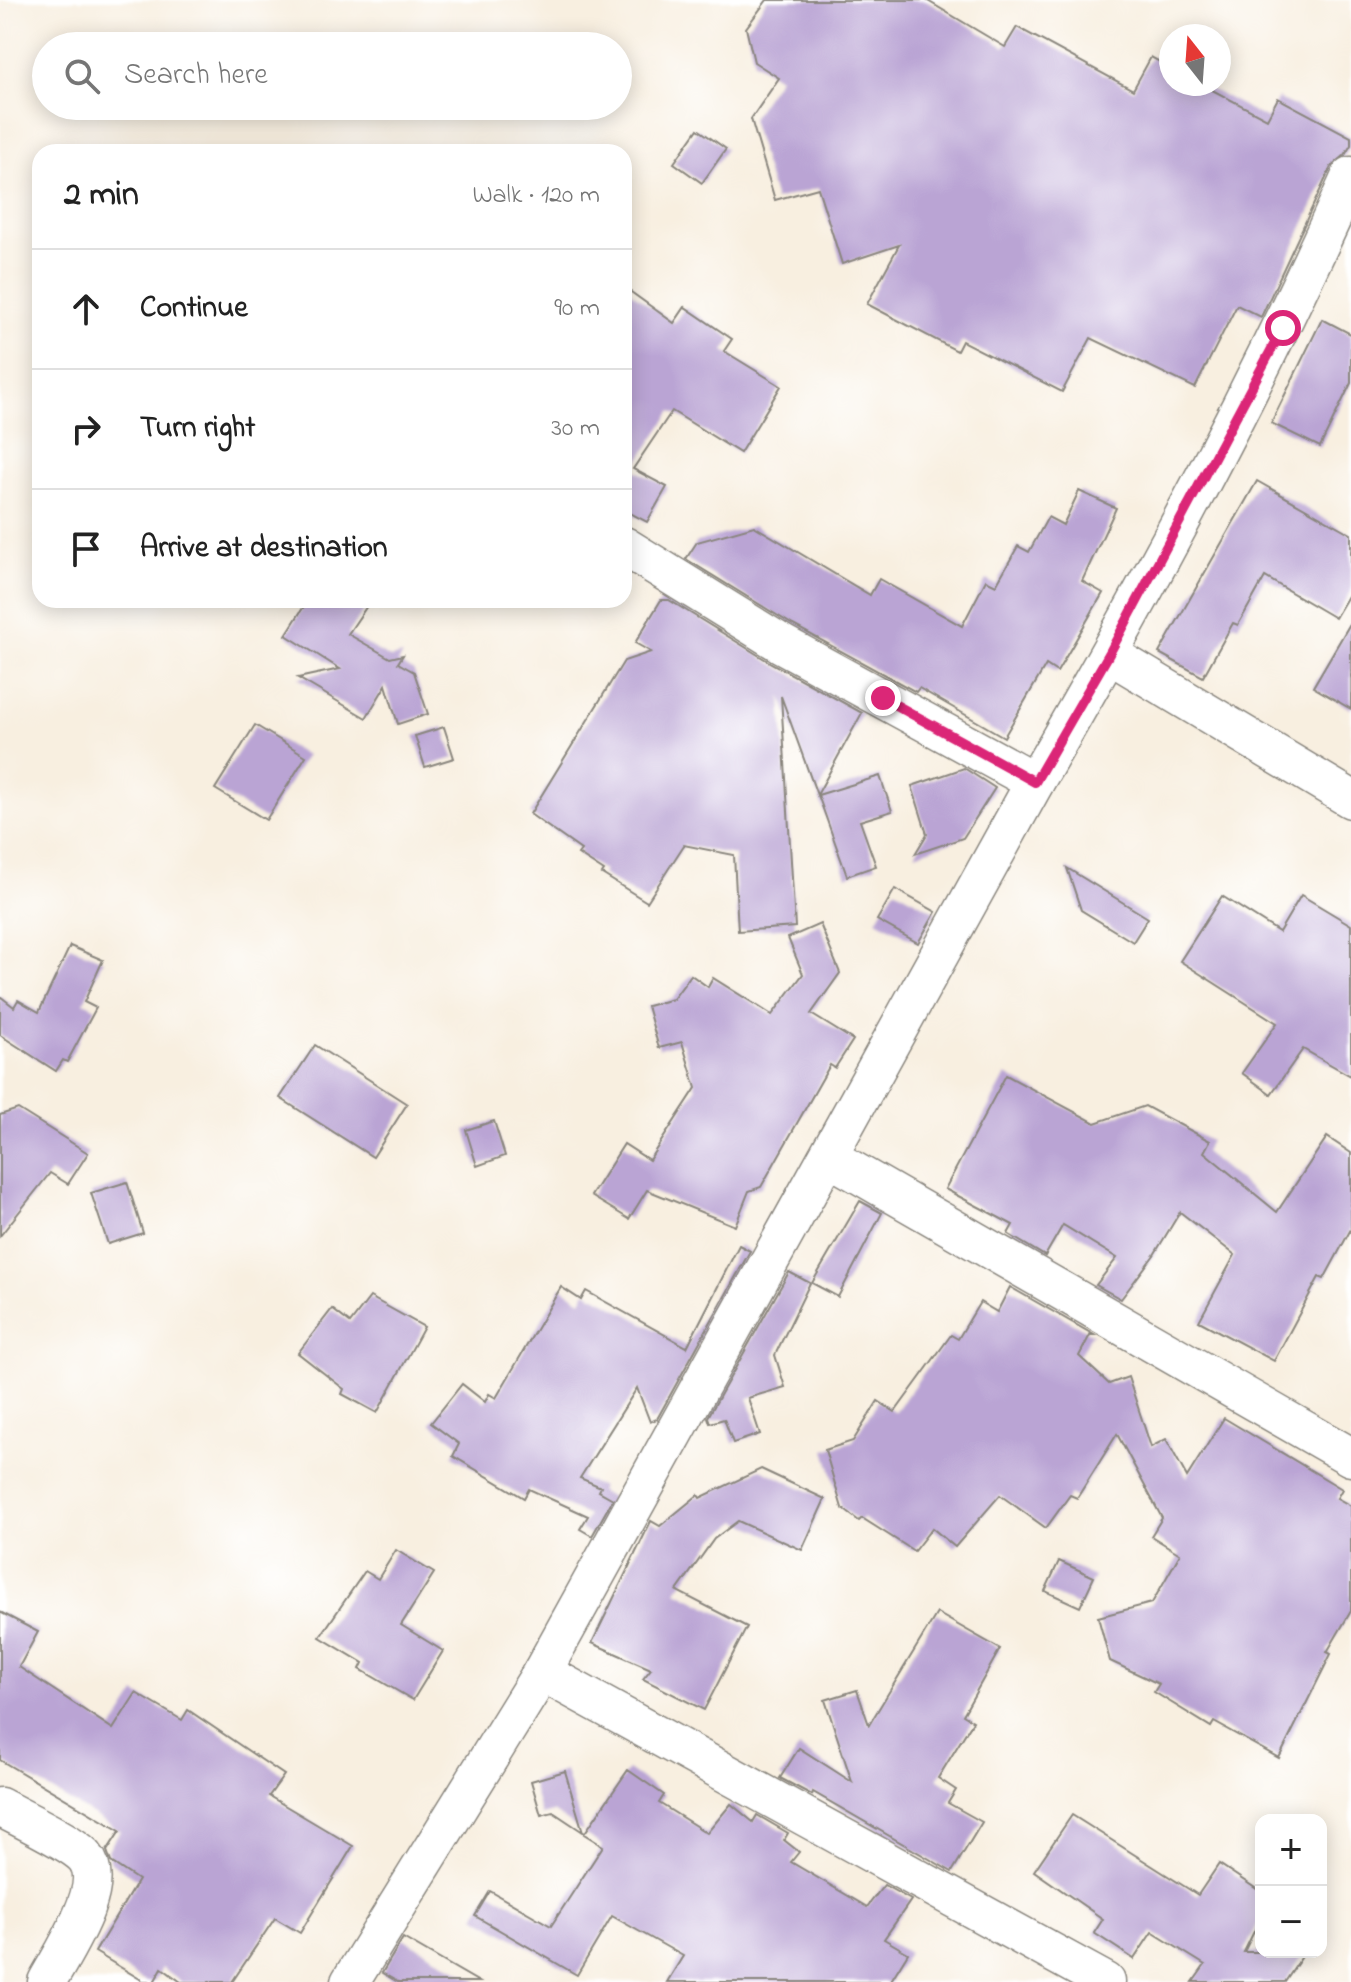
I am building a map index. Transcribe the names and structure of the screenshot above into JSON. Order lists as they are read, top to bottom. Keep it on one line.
{"north":"top","page":{"search":"Search here","heading":["2 min","Walk · 120 m"],"list":[["Continue","90 m"],["Turn right","30 m"],"Arrive at destination"],"map_buttons":["+","−"]}}
